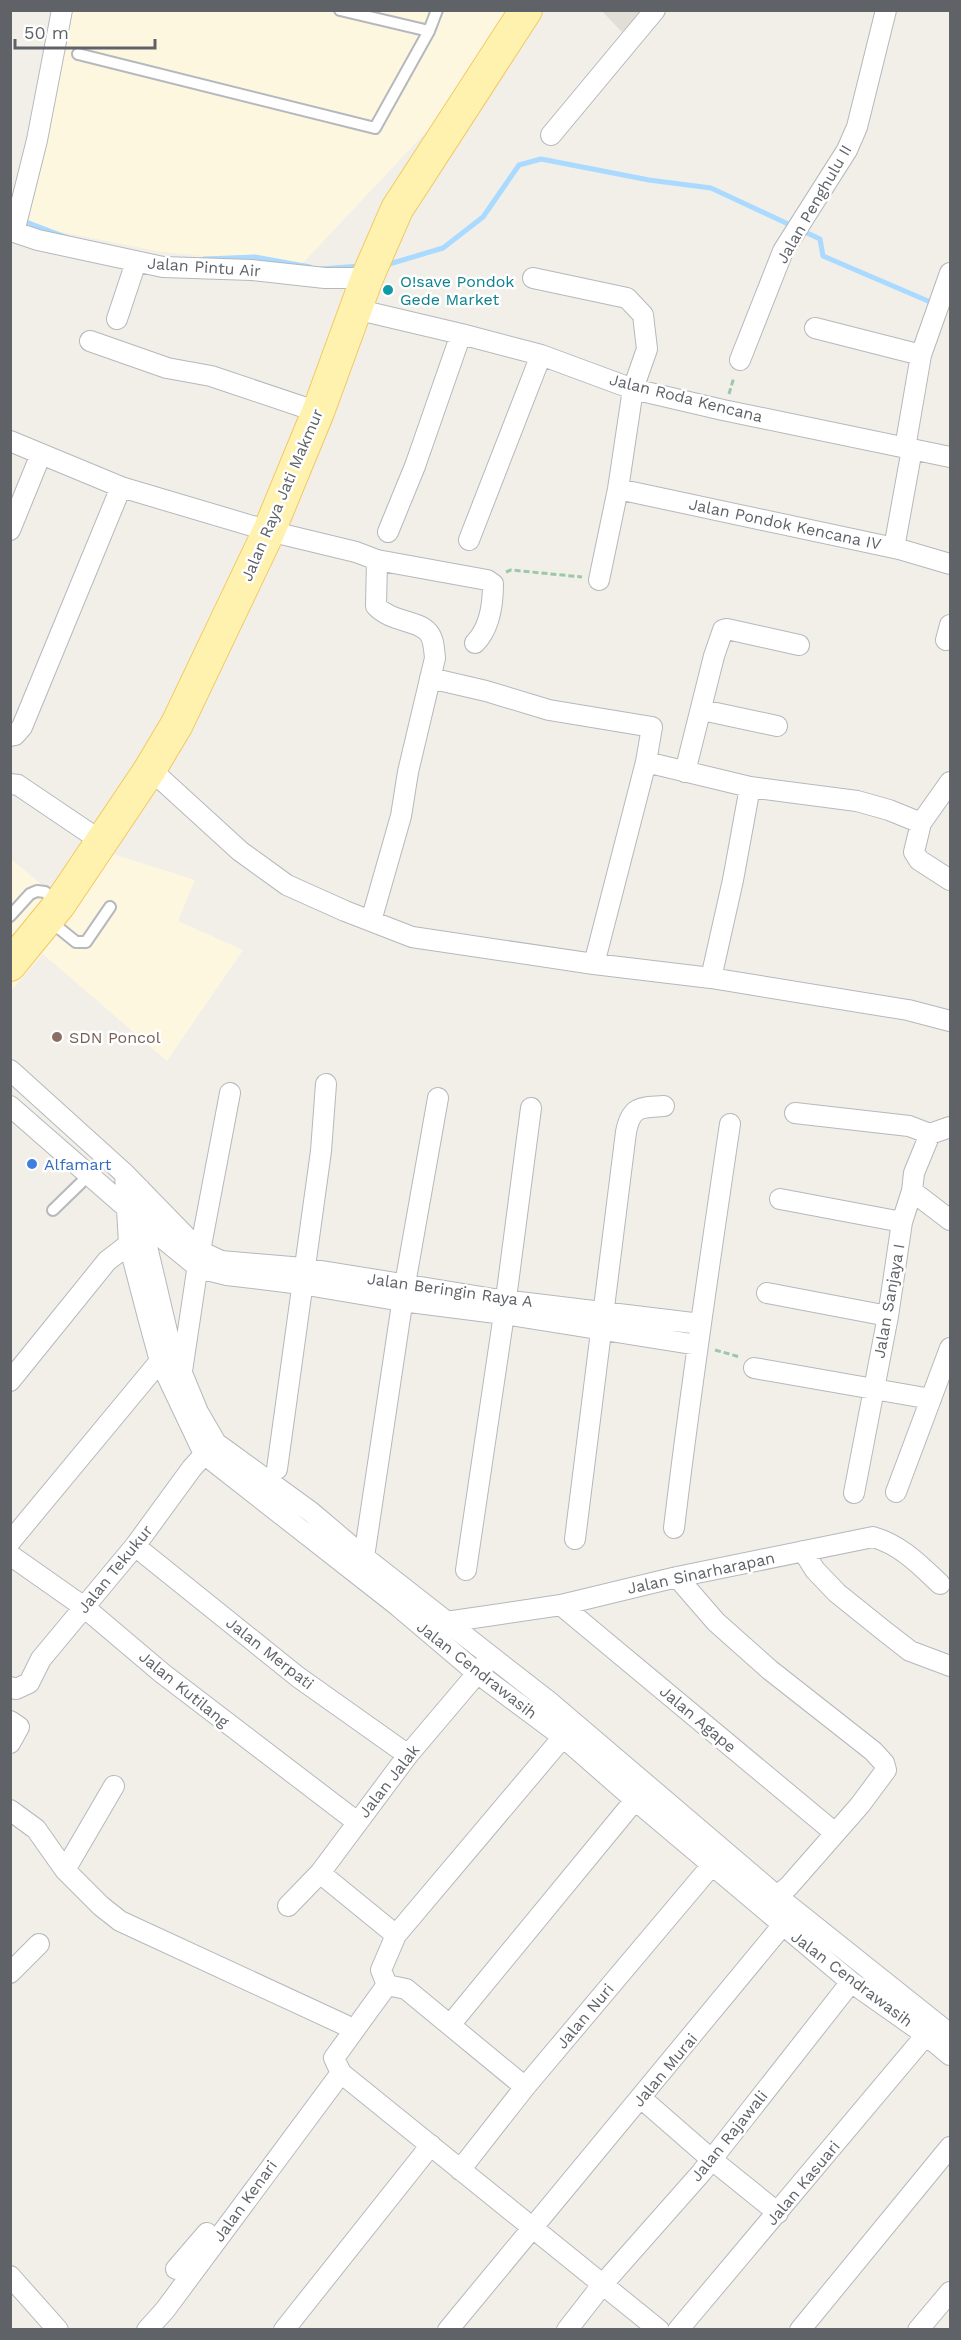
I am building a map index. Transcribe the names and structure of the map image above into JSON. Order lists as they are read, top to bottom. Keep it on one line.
{"streets":{"main road":["Jalan Raya Jati Makmur"],"street":["Jalan Penghulu II","Jalan Pintu Air","Jalan Roda Kencana","Jalan Pondok Kencana IV","Jalan Sanjaya I","Jalan Tekukur","Jalan Sinarharapan","Jalan Merpati","Jalan Cendrawasih","Jalan Kutilang","Jalan Agape","Jalan Jalak","Jalan Nuri","Jalan Murai","Jalan Rajawali","Jalan Kasuari","Jalan Kenari"]},"crossings":[["Jalan Pintu Air","Jalan Raya Jati Makmur"],["Jalan Roda Kencana","Jalan Raya Jati Makmur"],["Jalan Tekukur","Jalan Merpati"],["Jalan Tekukur","Jalan Cendrawasih"],["Jalan Tekukur","Jalan Kutilang"],["Jalan Sinarharapan","Jalan Cendrawasih"],["Jalan Sinarharapan","Jalan Agape"],["Jalan Merpati","Jalan Jalak"],["Jalan Cendrawasih","Jalan Jalak"],["Jalan Cendrawasih","Jalan Nuri"],["Jalan Cendrawasih","Jalan Murai"],["Jalan Cendrawasih","Jalan Rajawali"],["Jalan Cendrawasih","Jalan Kasuari"],["Jalan Kutilang","Jalan Jalak"]],"places":["O!save Pondok Gede Market","SDN Poncol","Alfamart"],"scale_bar":"50 m"}
